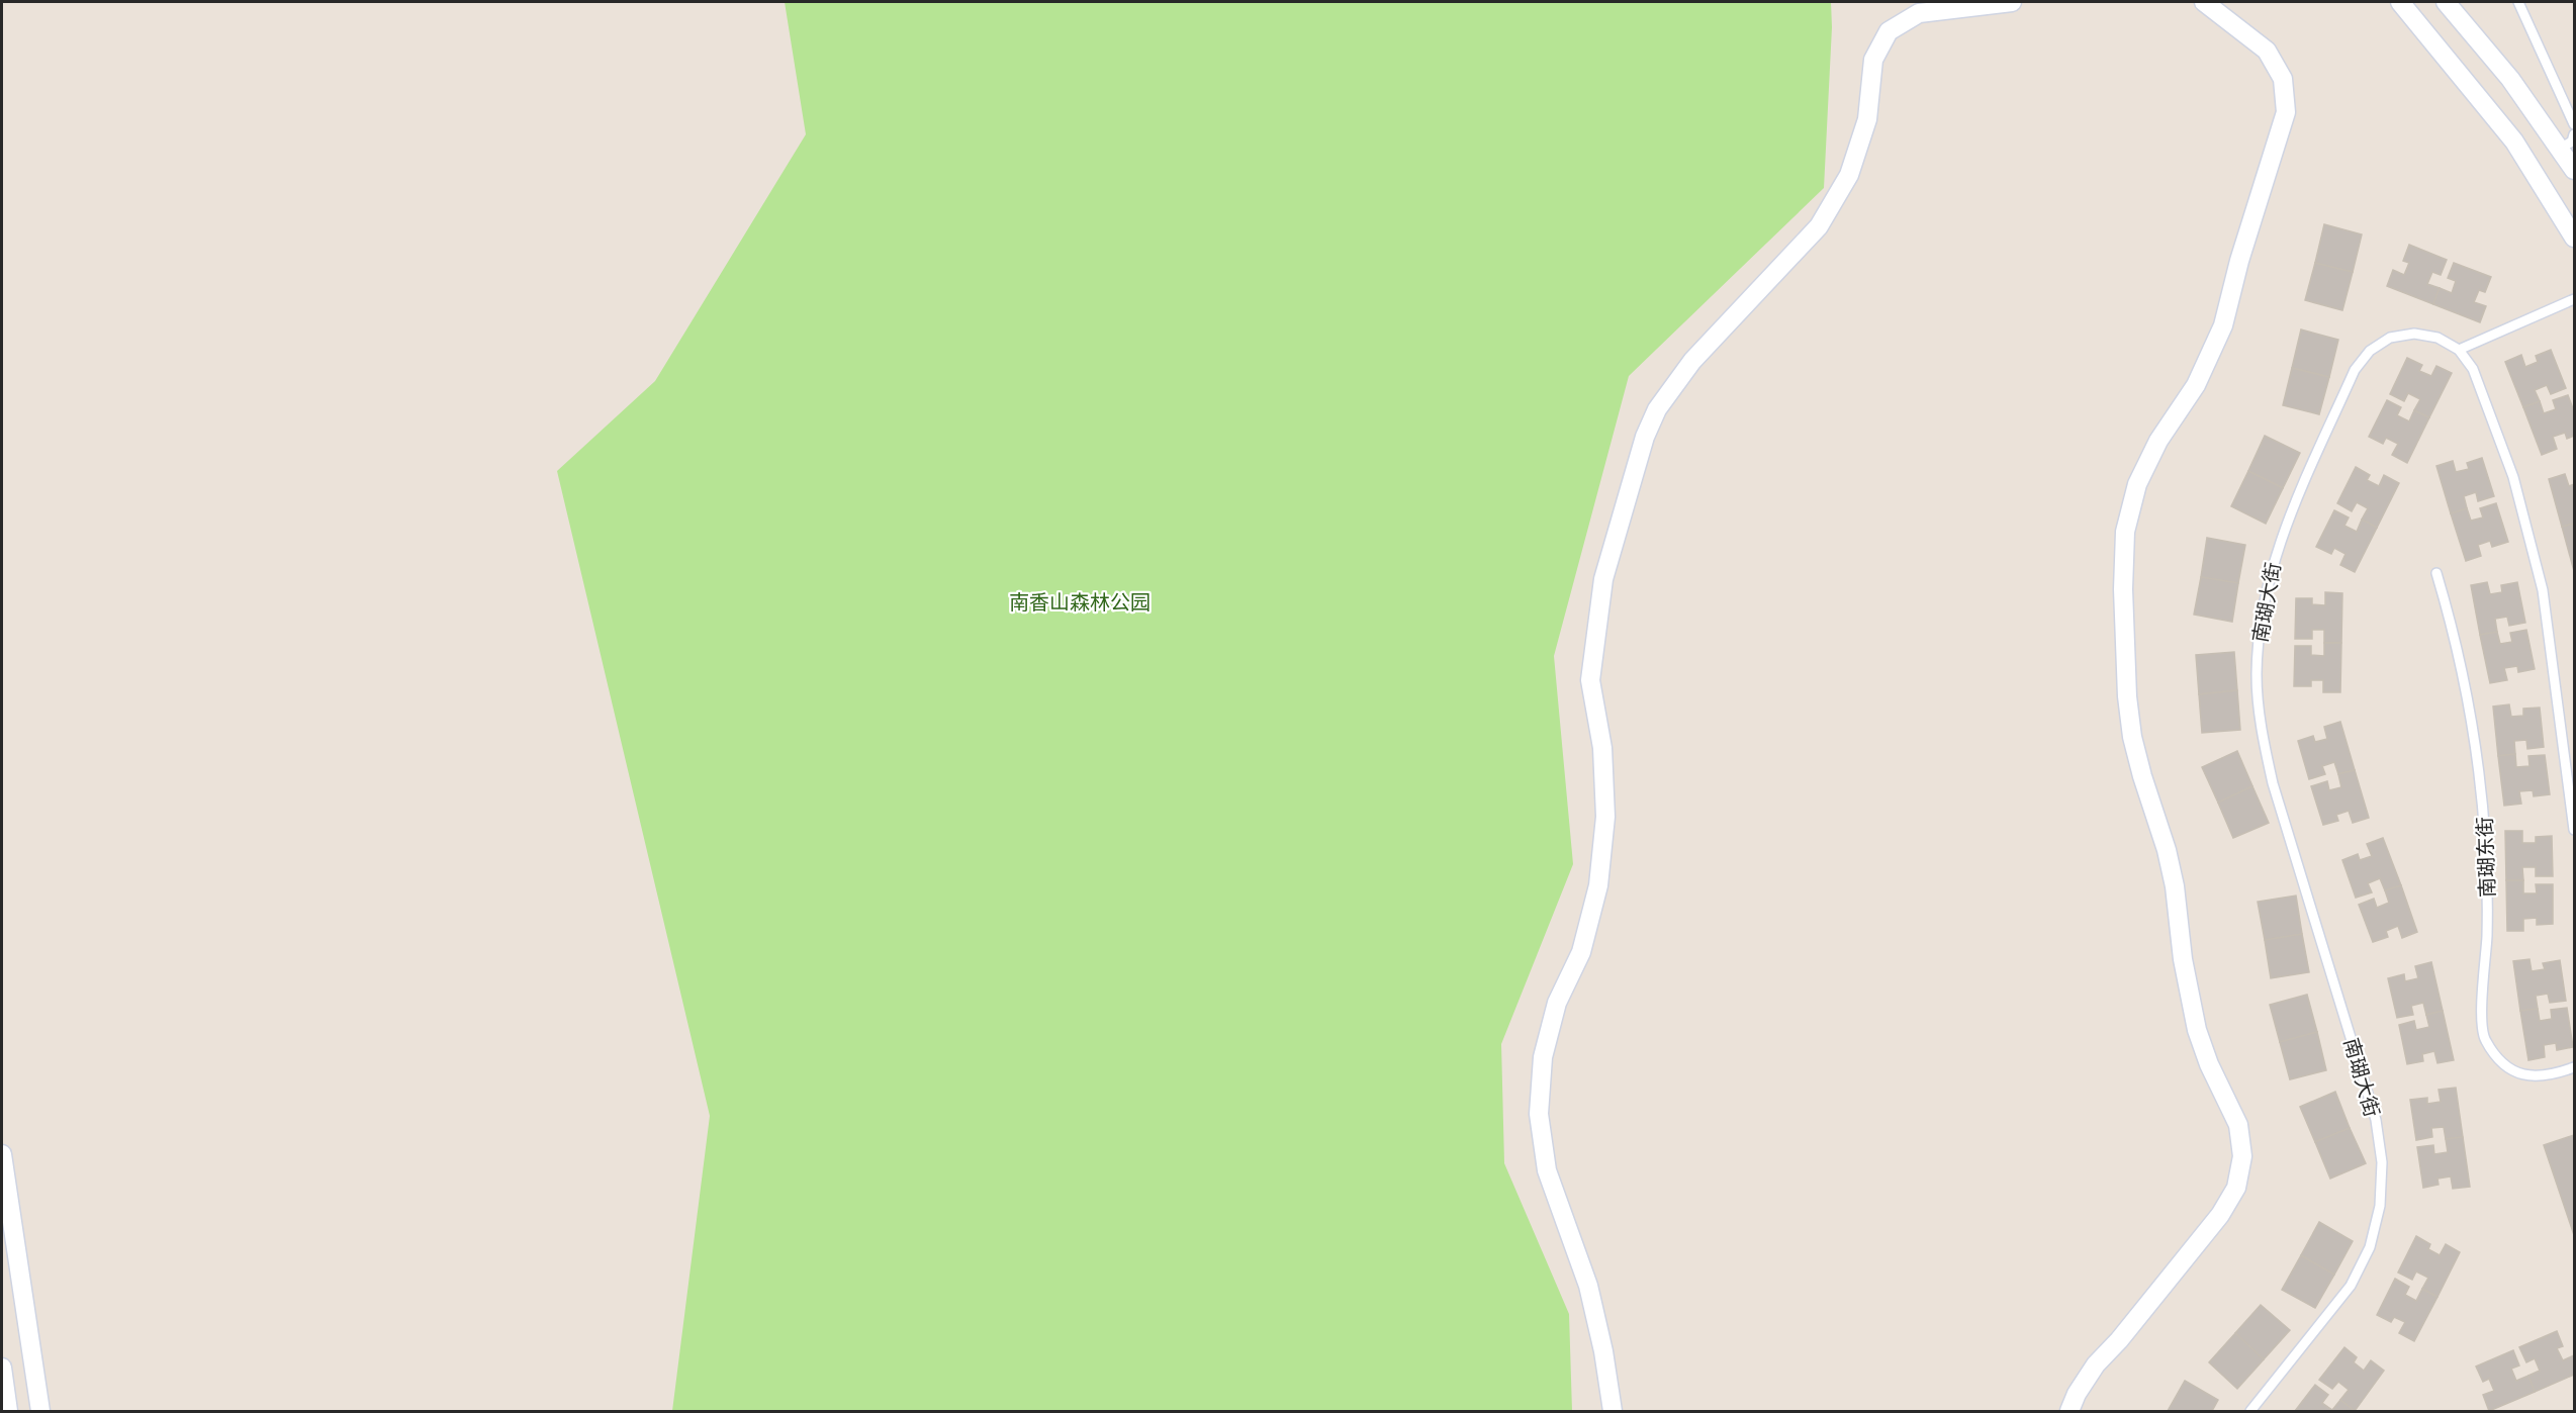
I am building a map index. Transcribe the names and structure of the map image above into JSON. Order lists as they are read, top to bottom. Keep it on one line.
{"streets":{"lane":["南瑚大街","南瑚东街"]},"parks":["南香山森林公园"]}
